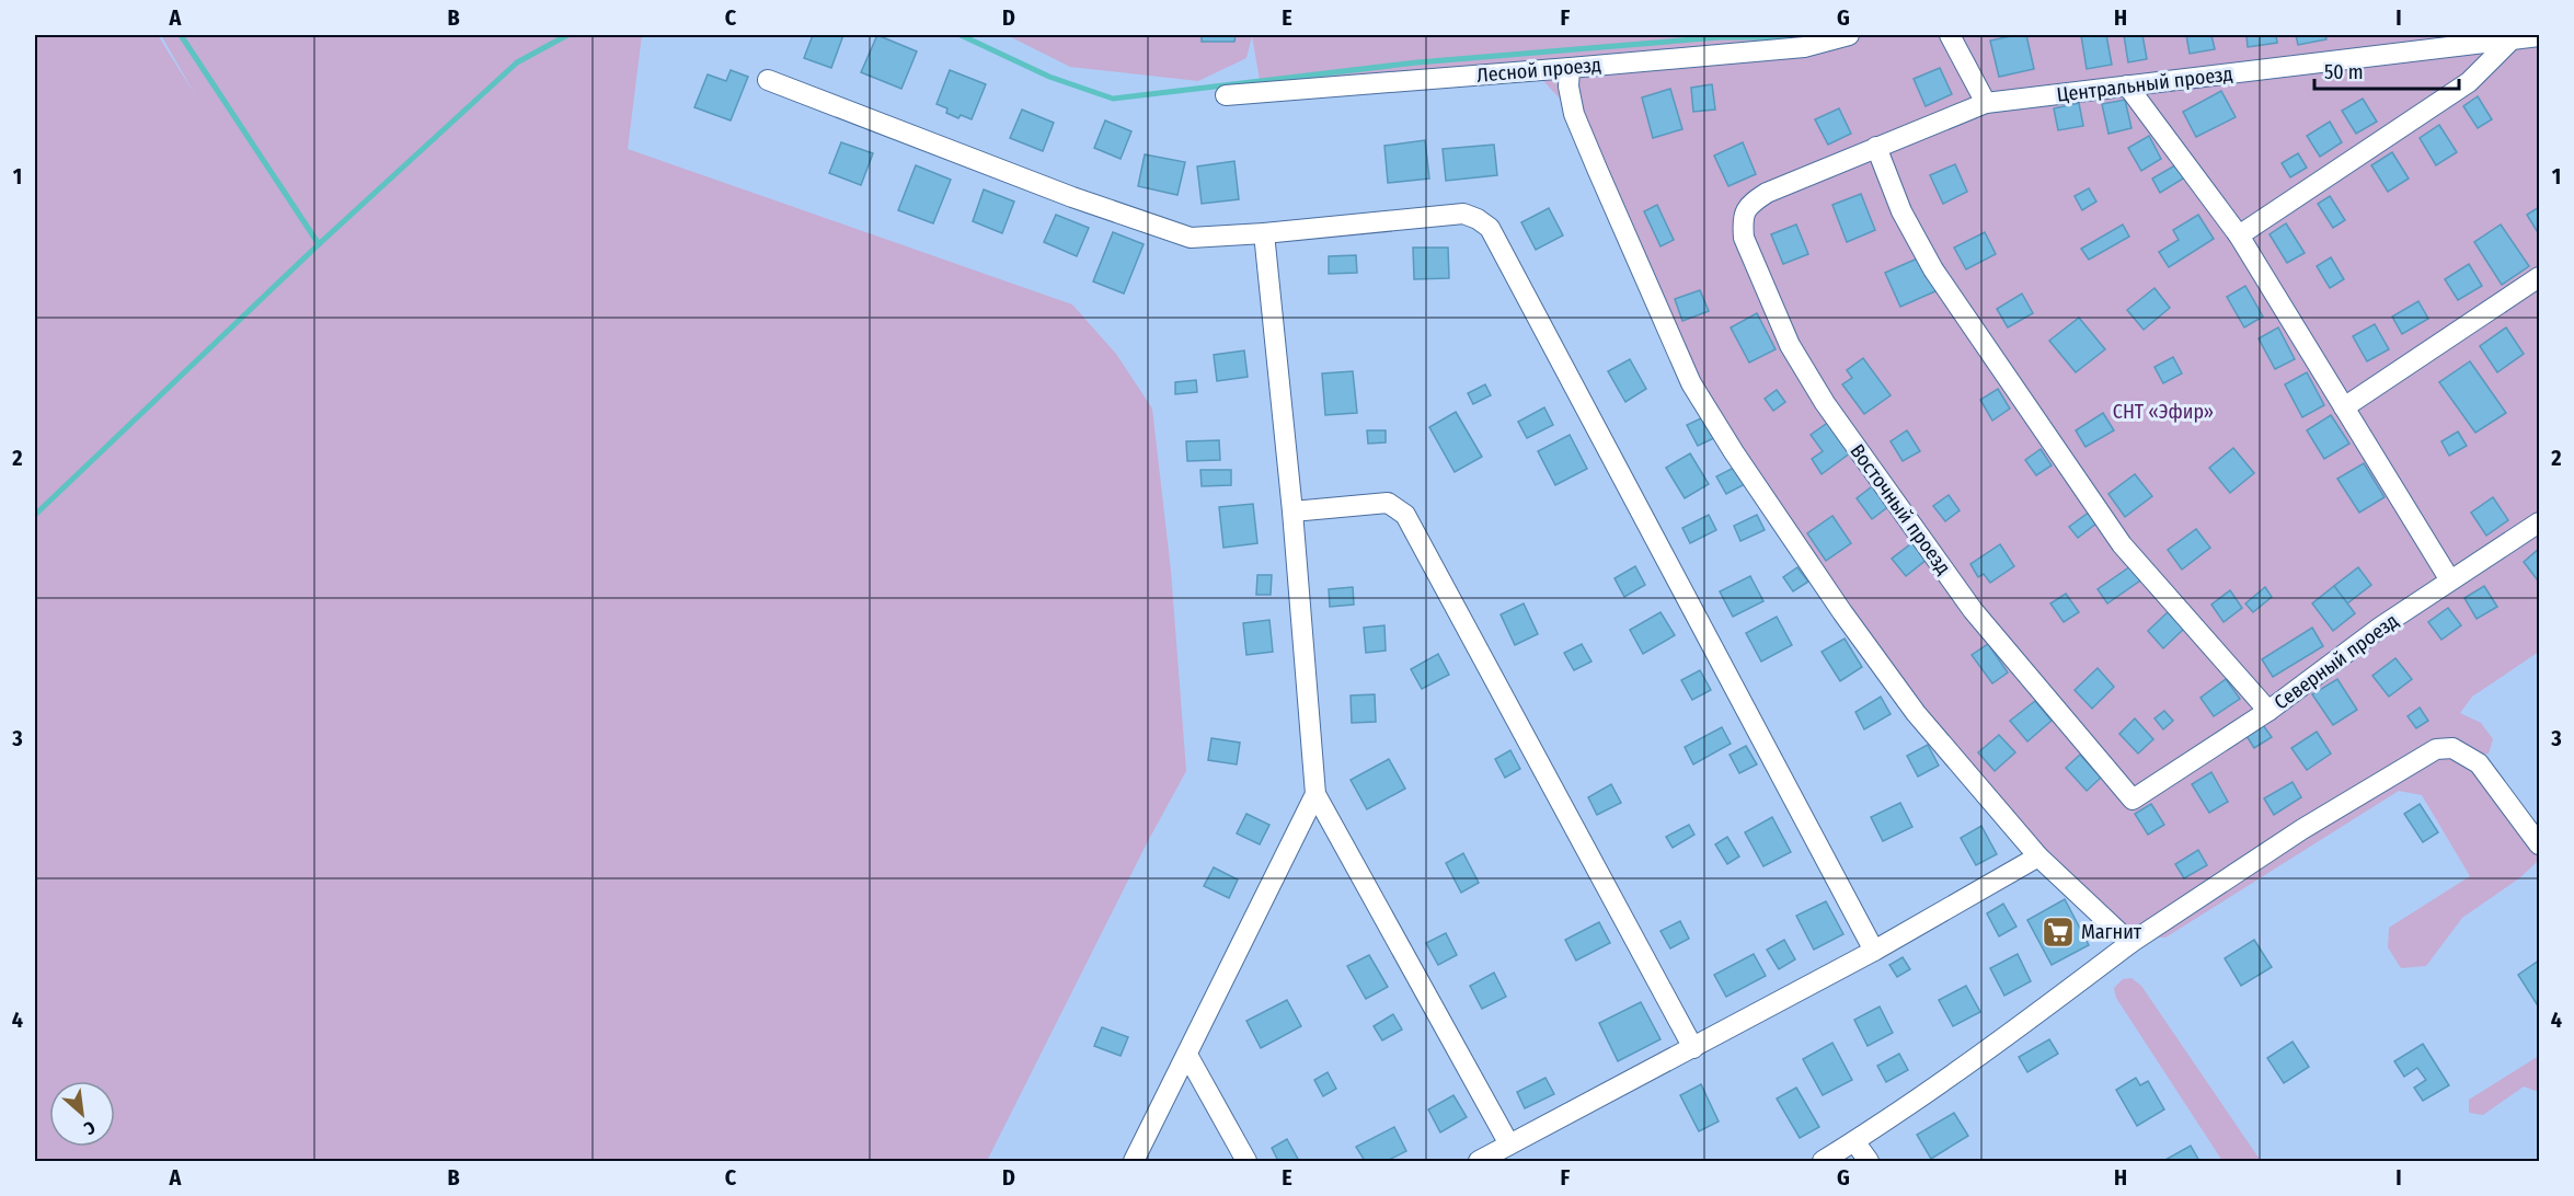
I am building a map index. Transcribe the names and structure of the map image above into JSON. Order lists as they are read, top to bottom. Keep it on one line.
{"streets":{"street":["Лесной проезд","Центральный проезд","Восточный проезд","Северный проезд"]},"crossings":[["Центральный проезд","Восточный проезд"],["Восточный проезд","Северный проезд"]],"parks":["СНТ «Эфир»"],"places":{"supermarket":["Магнит"]},"scale_bar":"50 m","north":"bottom right","grid":{"columns":["A","B","C","D","E","F","G","H","I"],"rows":["1","2","3","4"]}}
